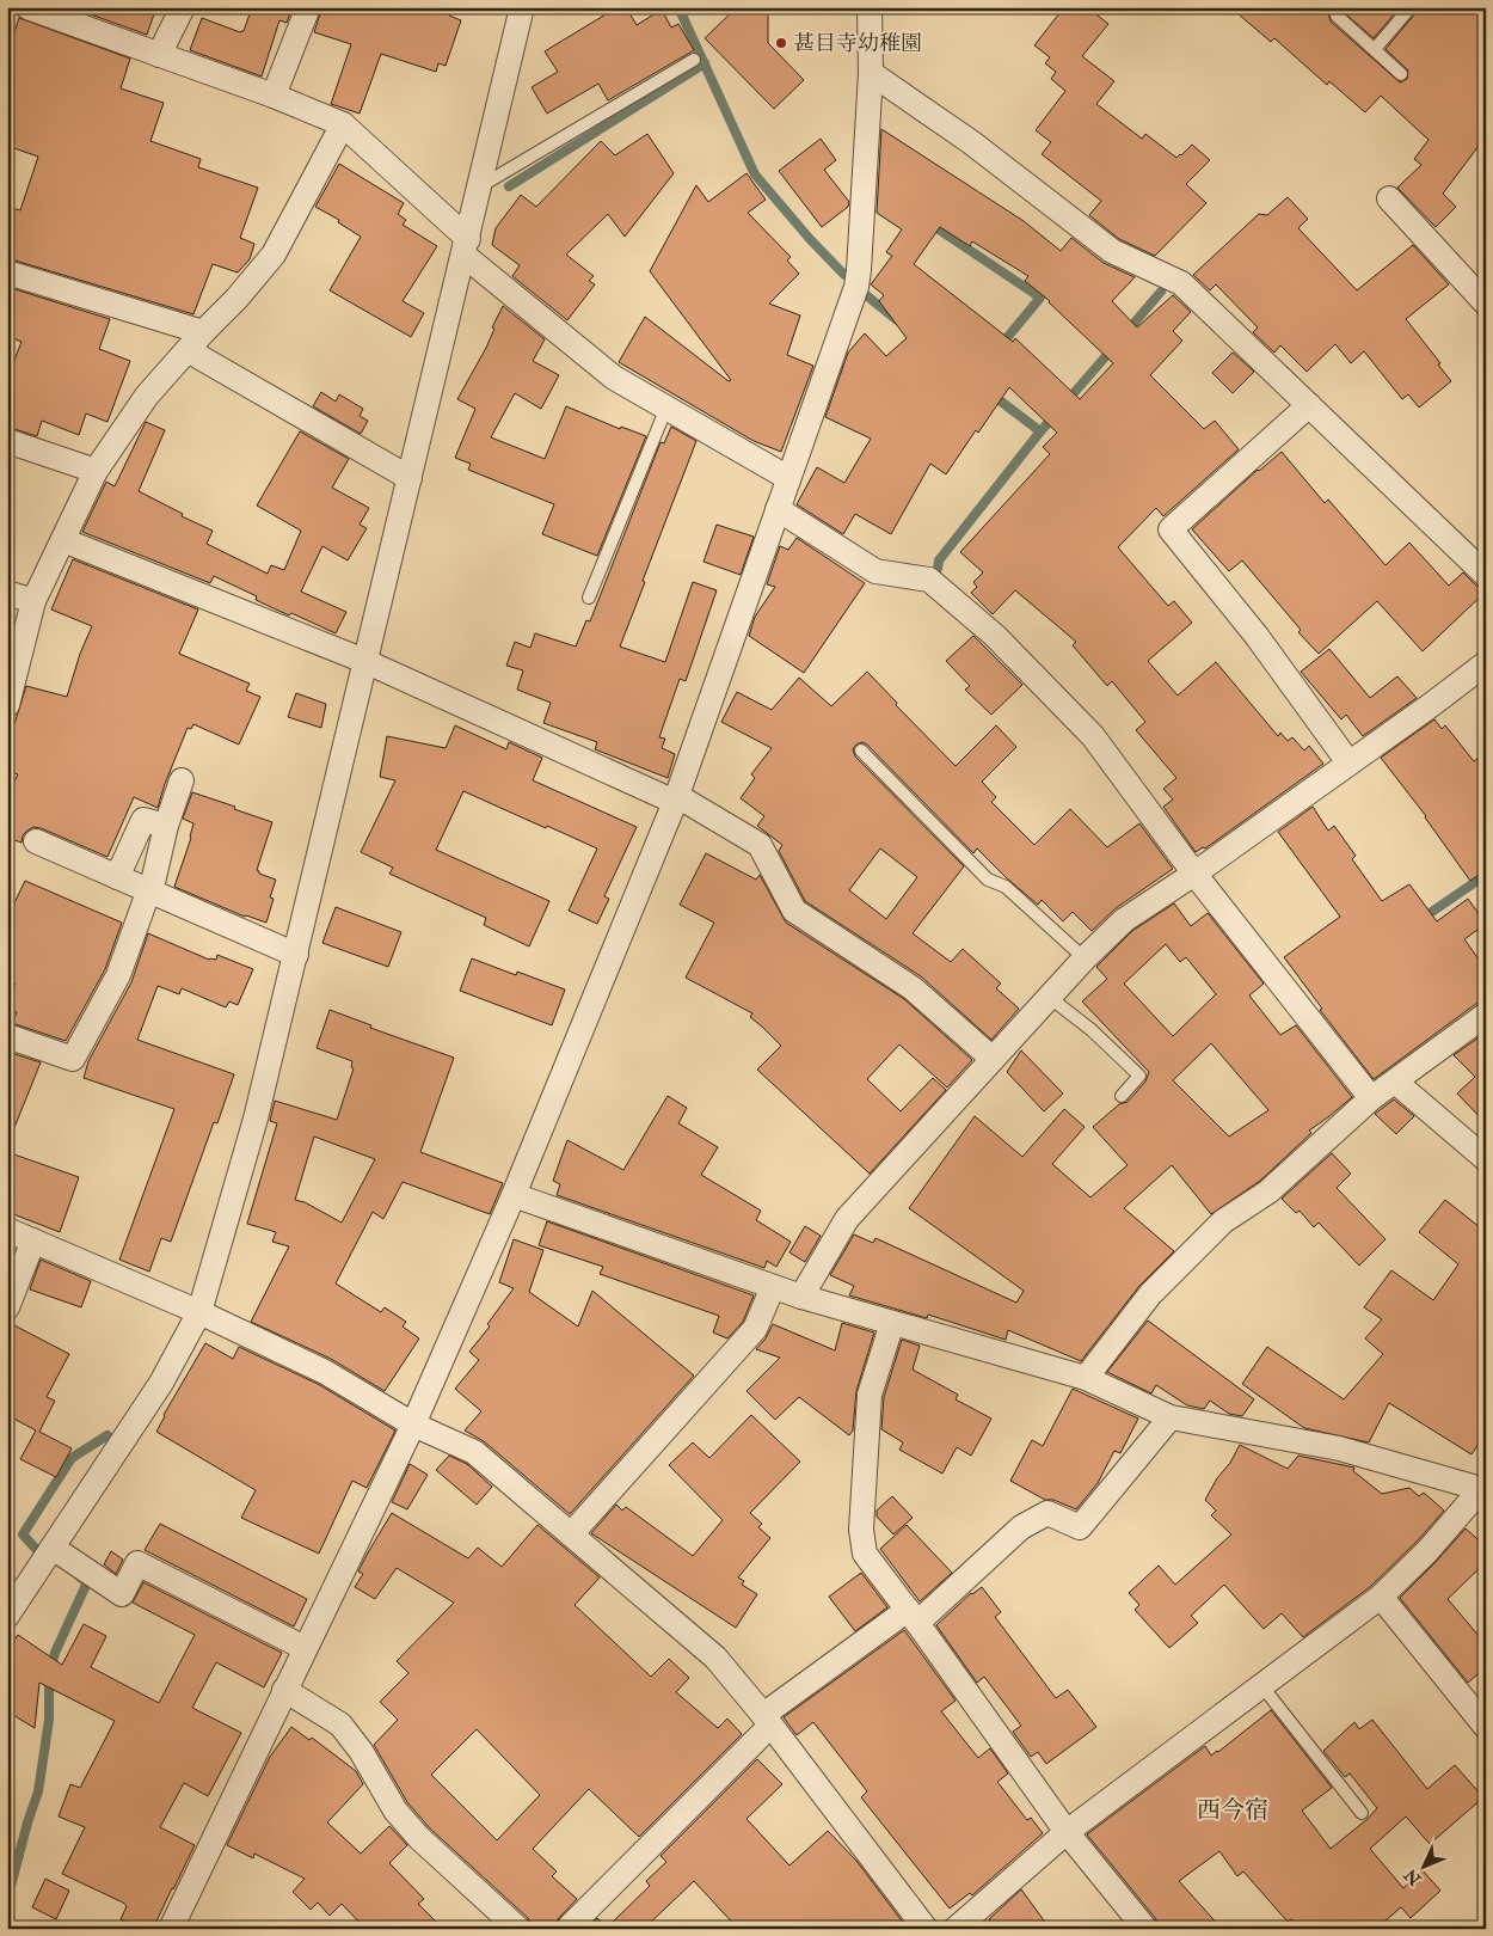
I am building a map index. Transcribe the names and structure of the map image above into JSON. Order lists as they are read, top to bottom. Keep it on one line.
{"districts":["西今宿"],"places":["甚目寺幼稚園"],"north":"bottom left"}
